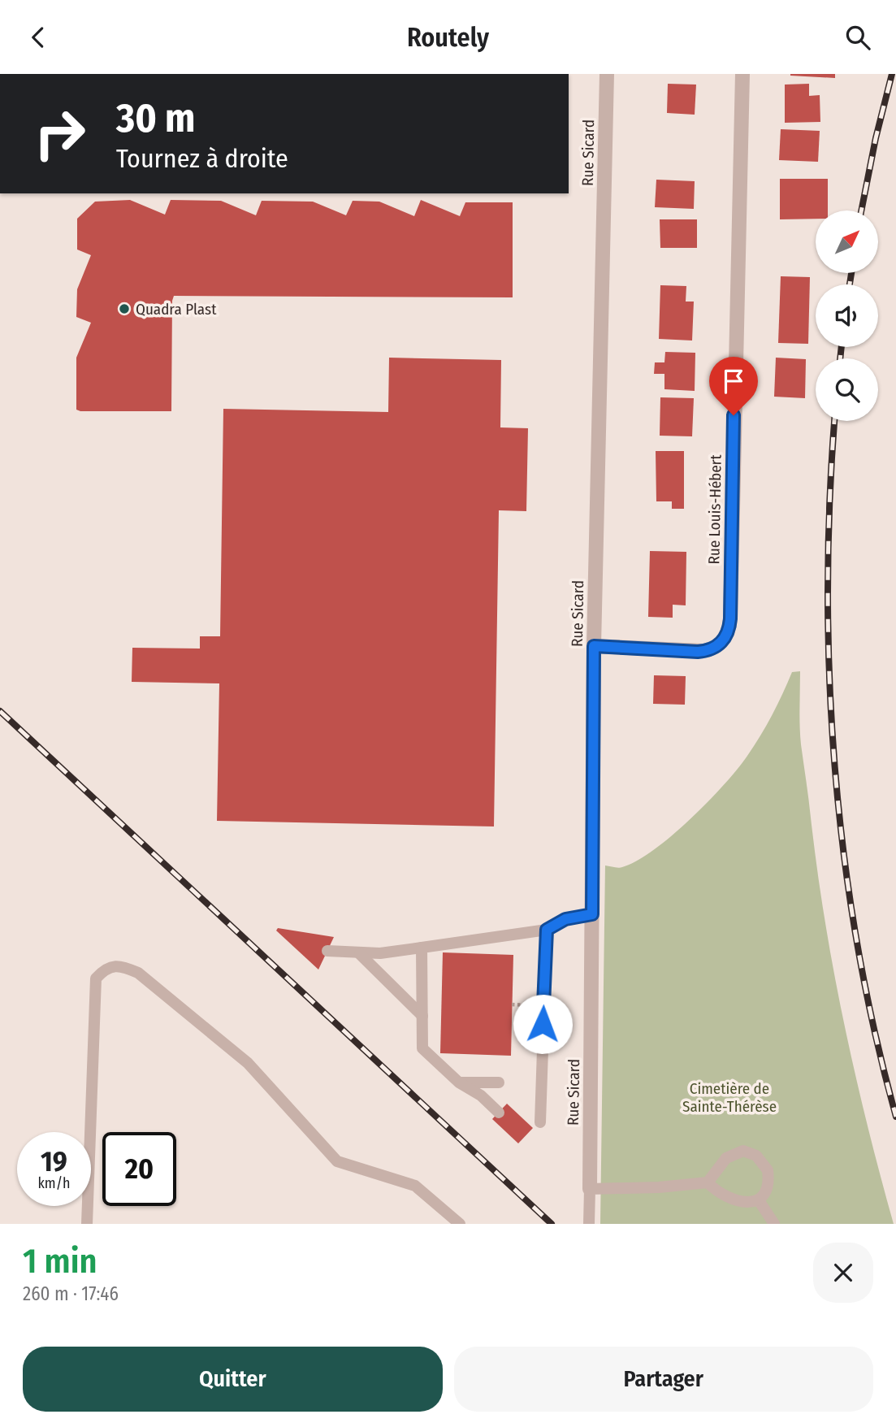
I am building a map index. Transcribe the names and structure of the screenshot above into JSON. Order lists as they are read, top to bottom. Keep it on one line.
{"streets":{"street":["Rue Sicard","Rue Louis-Hébert"]},"crossings":[["Rue Sicard","Rue Louis-Hébert"]],"parks":["Cimetière de Sainte-Thérèse"],"places":["Quadra Plast"],"north":"top right","page":{"header":"Routely","turn":["30 m","Tournez à droite"],"speed":"19 km/h","limit":"20","heading":["1 min","260 m · 17:46"],"buttons":["Quitter","Partager"]}}
